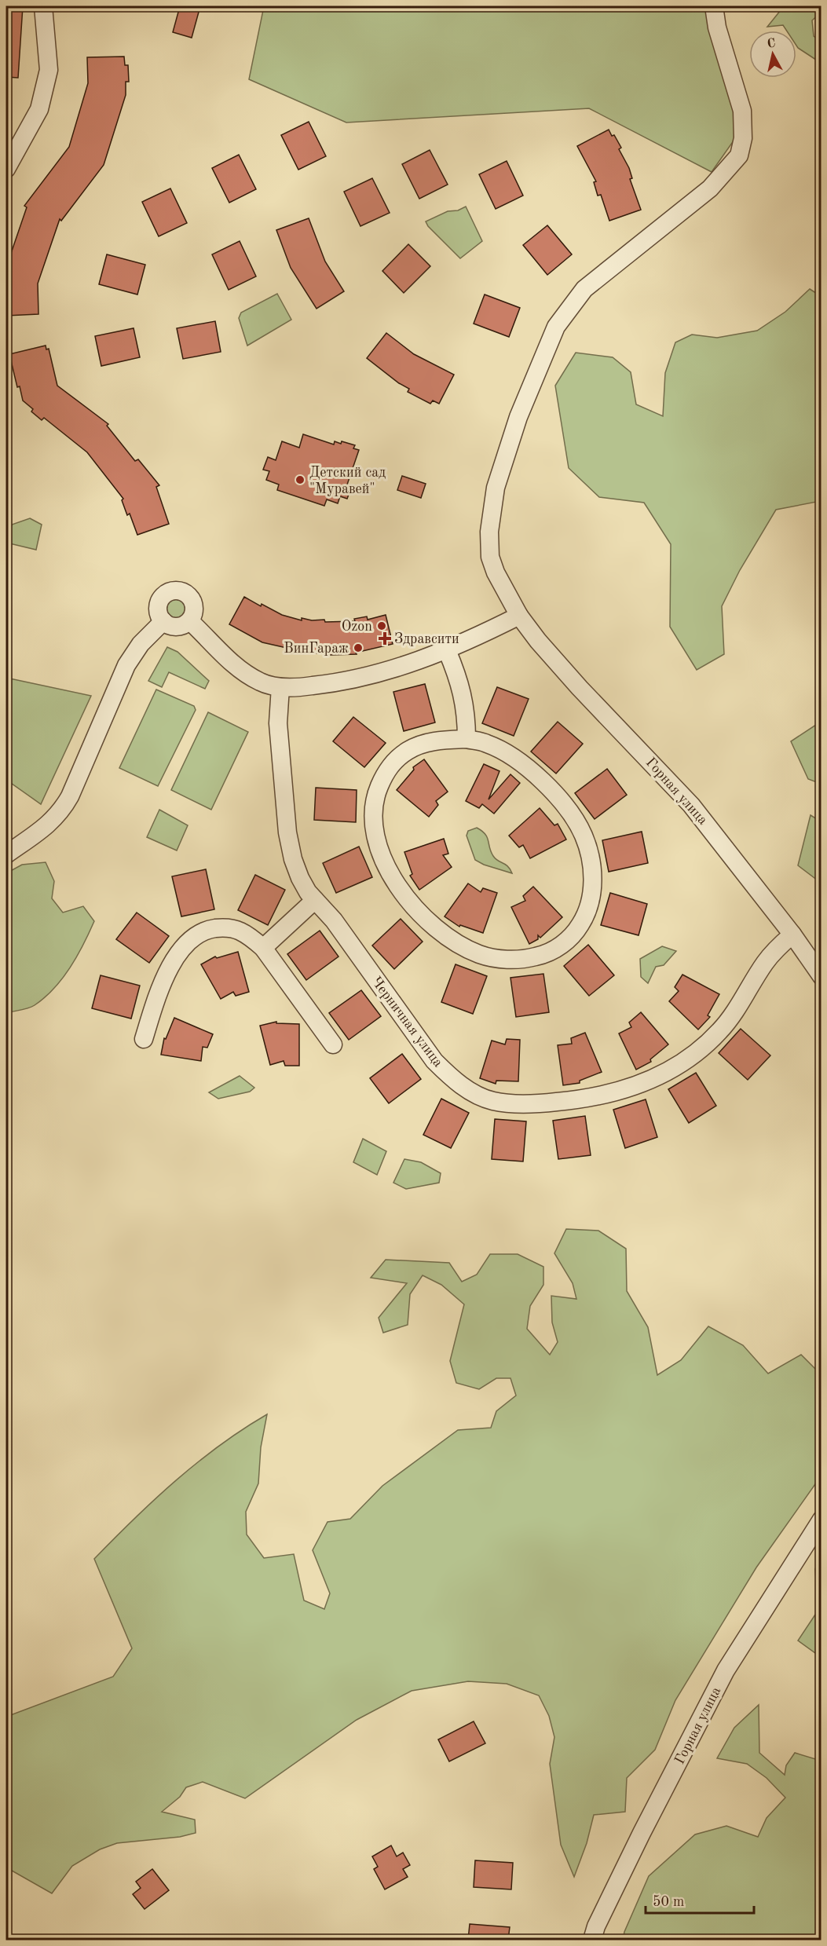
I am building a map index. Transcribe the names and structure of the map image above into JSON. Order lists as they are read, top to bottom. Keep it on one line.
{"streets":{"street":["Горная улица","Черничная улица"]},"crossings":[["Горная улица","Черничная улица"]],"places":{"other":["Детский сад \"Муравей\"","Ozon","ВинГараж"],"health":["Здравсити"]},"scale_bar":"50 m","north":"top"}
